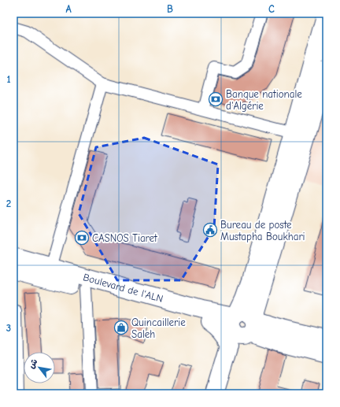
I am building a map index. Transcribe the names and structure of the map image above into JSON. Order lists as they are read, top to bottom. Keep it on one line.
{"streets":{"main road":["Boulevard de l'ALN"]},"places":{"bank":["Banque nationale d'Algérie","CASNOS Tiaret"],"public building":["Bureau de poste Mustapha Boukhari"],"shop":["Quincaillerie Saleh"]},"north":"top left","grid":{"columns":["A","B","C"],"rows":["1","2","3"]}}
